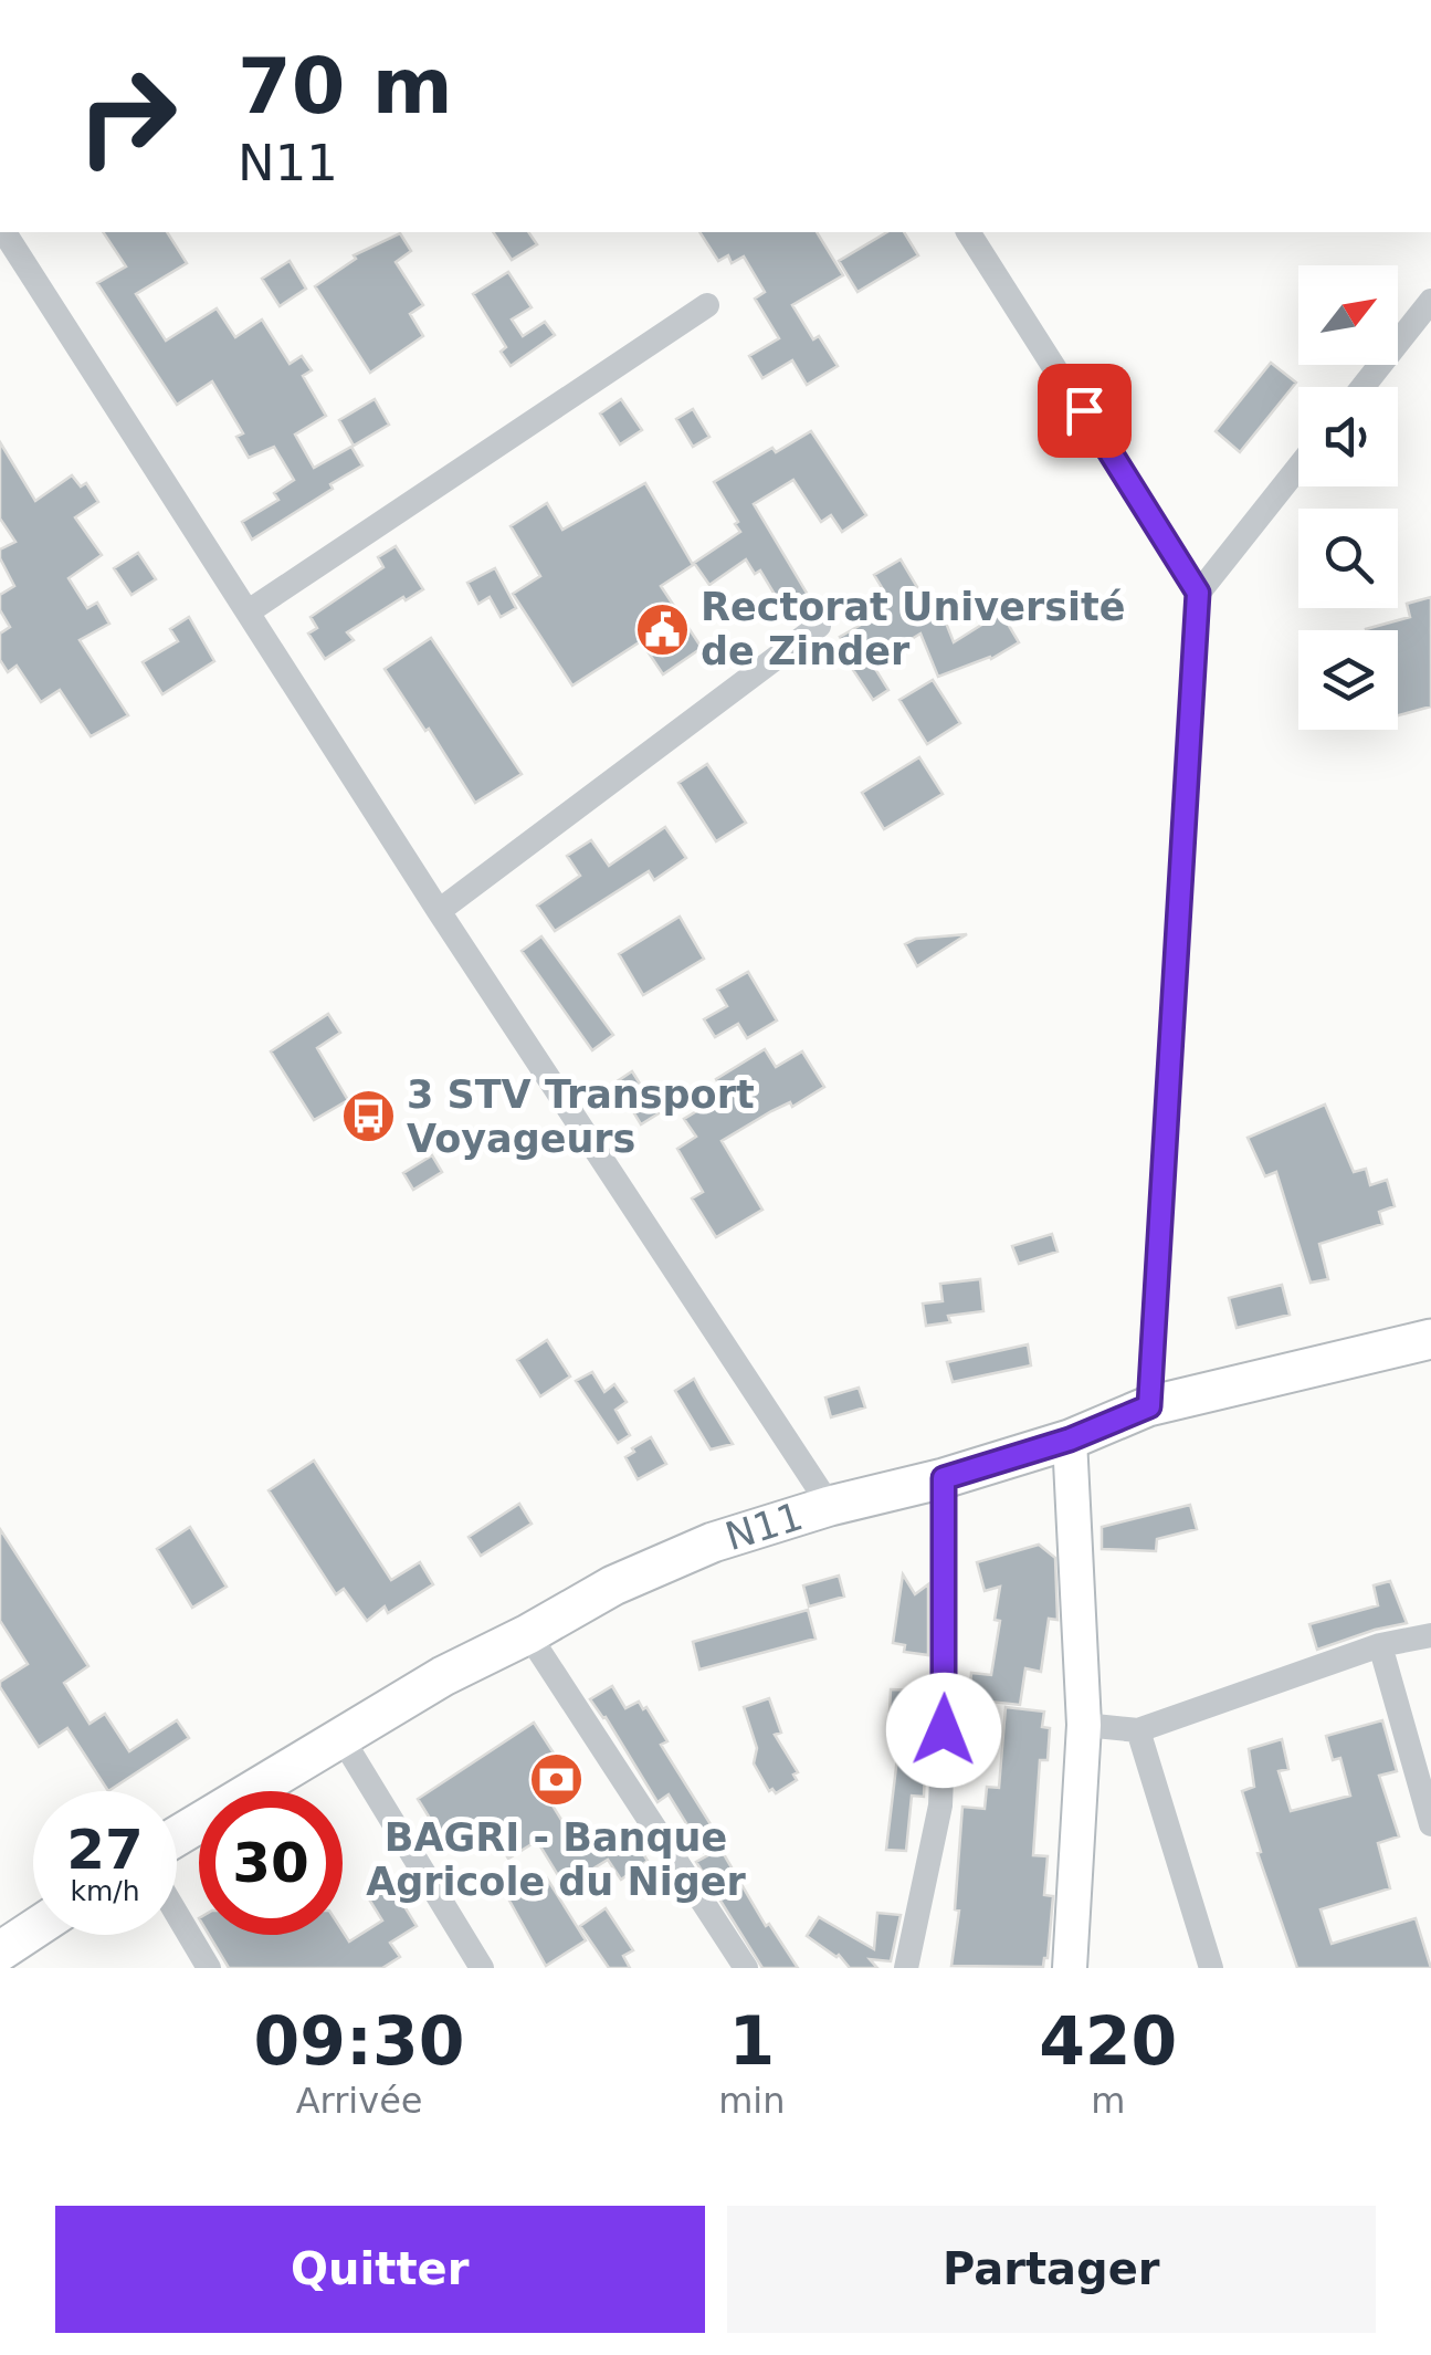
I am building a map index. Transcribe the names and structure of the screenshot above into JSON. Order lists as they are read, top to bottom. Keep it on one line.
{"streets":{"main road":["N11"]},"places":{"public building":["Rectorat Université de Zinder"],"bus stop":["3 STV Transport Voyageurs"],"bank":["BAGRI - Banque Agricole du Niger"]},"north":"top right","page":{"turn":["70 m","N11"],"speed":"27 km/h","limit":"30","eta":["09:30","Arrivée","1","min","420","m"],"buttons":["Quitter","Partager"]}}
